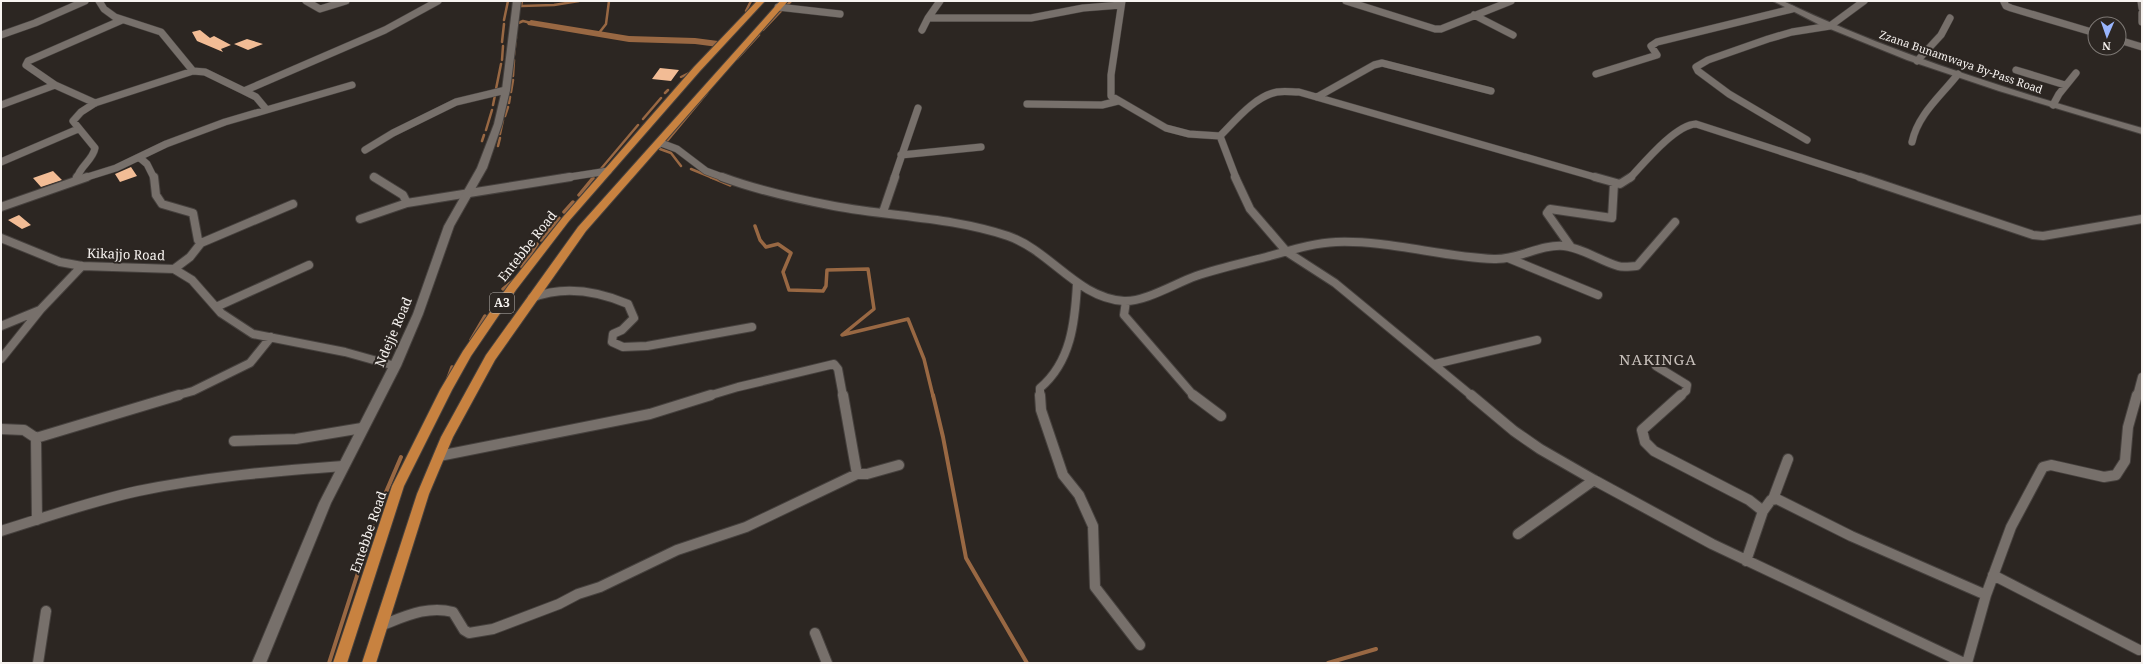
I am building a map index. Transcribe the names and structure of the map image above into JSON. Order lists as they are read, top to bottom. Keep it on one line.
{"streets":{"main road":["Entebbe Road","A3"],"street":["Zzana Bunamwaya By-Pass Road","Kikajjo Road","Ndejje Road"]},"crossings":[["Kikajjo Road","Ndejje Road"]],"districts":["NAKINGA"],"north":"bottom"}
